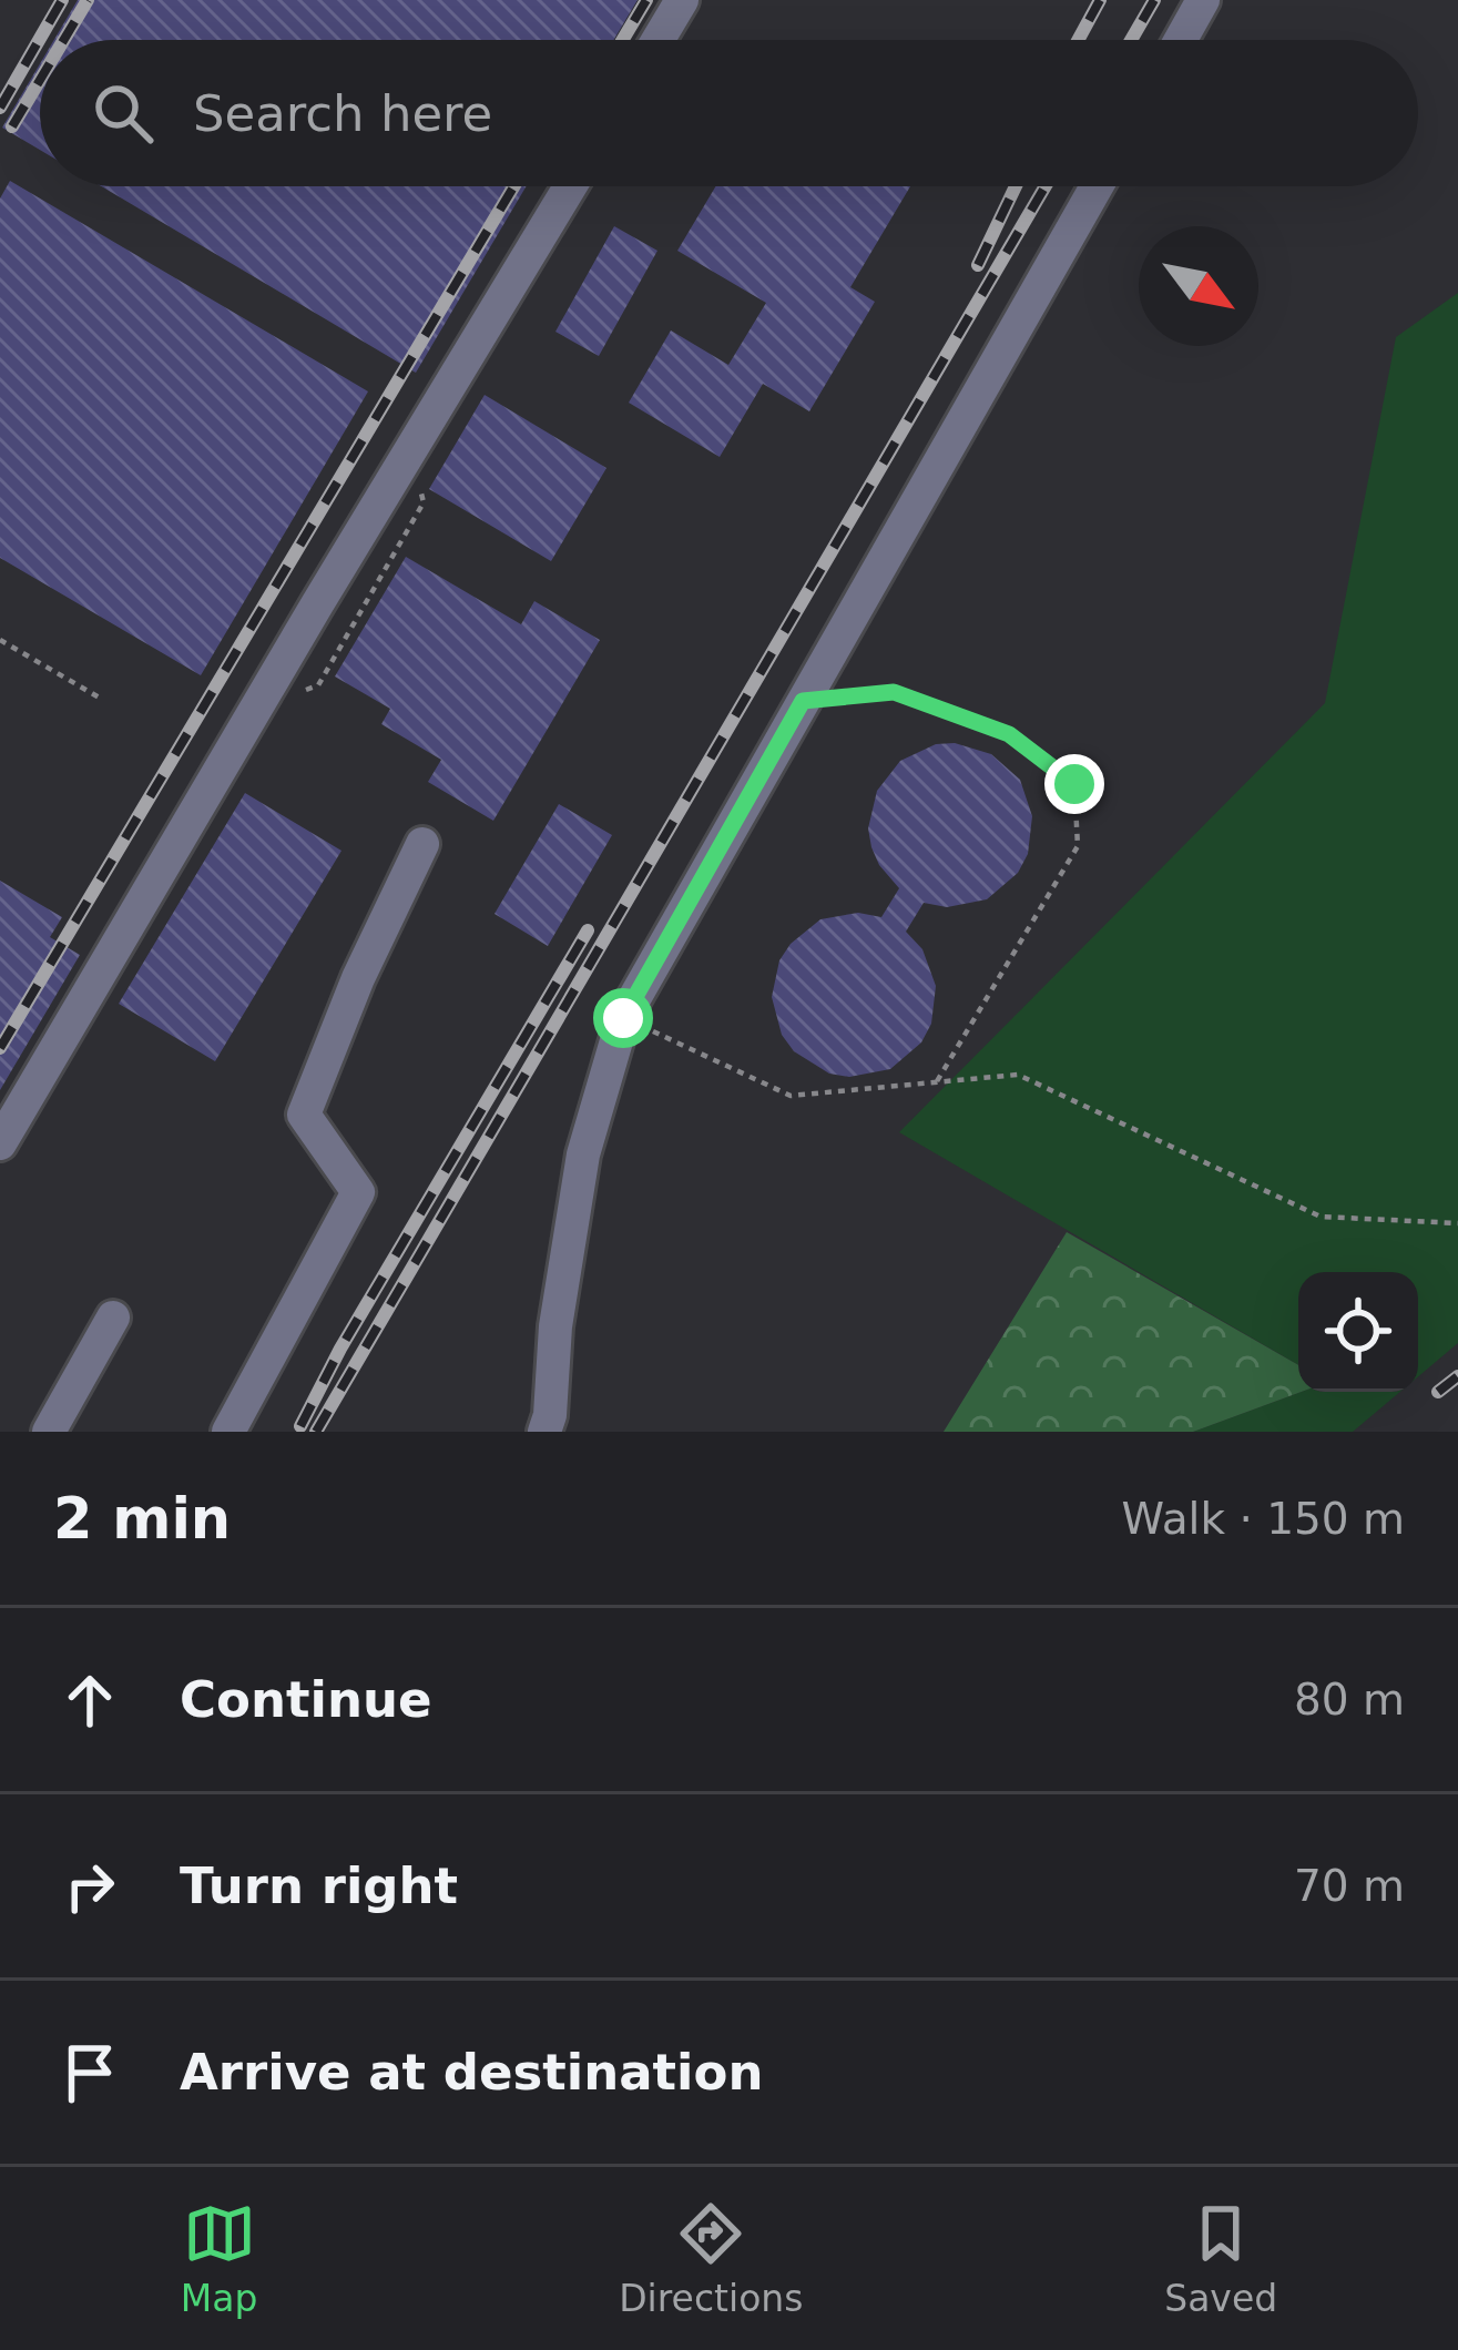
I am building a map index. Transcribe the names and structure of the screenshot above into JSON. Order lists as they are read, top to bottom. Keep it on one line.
{"north":"bottom right","page":{"search":"Search here","heading":["2 min","Walk · 150 m"],"list":[["Continue","80 m"],["Turn right","70 m"],"Arrive at destination"],"nav":["Map","Directions","Saved"]}}
